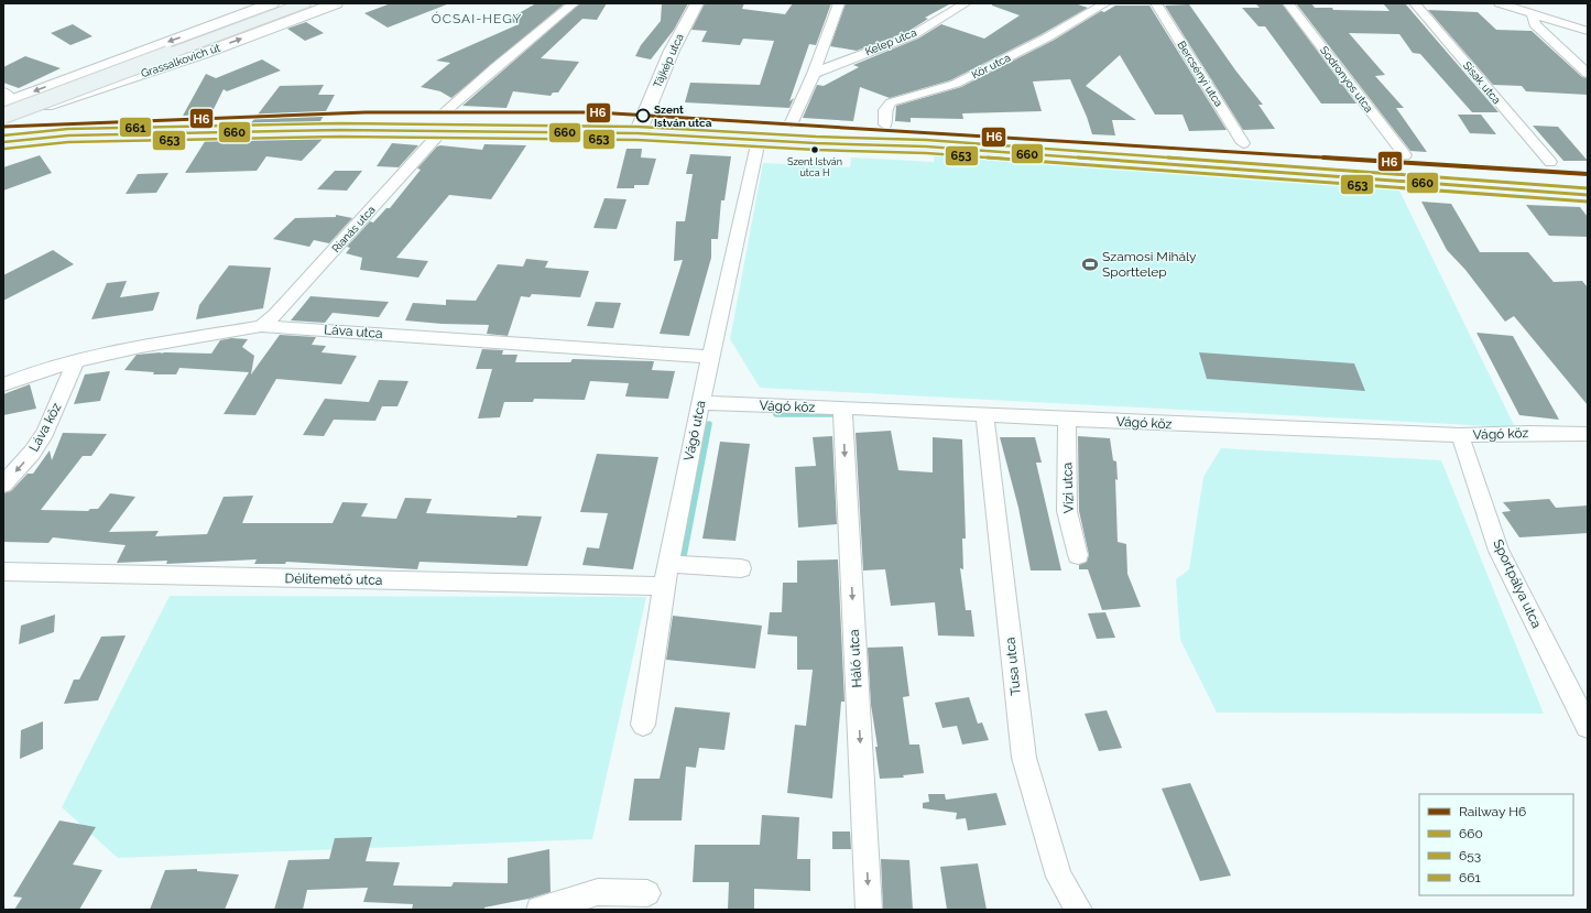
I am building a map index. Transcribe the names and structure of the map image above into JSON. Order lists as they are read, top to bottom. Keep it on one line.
{"streets":{"main road":["Grassalkovich út"],"street":["Kelep utca","Tájkép utca","Kör utca","Bercsényi utca","Sodronyos utca","Sisak utca","Rianás utca","Láva utca","Vágó köz","Láva köz","Vágó utca","Vízi utca","Délitemető utca","Sportpálya utca","Háló utca","Tusa utca"]},"crossings":[["Rianás utca","Láva utca"],["Láva utca","Láva köz"],["Láva utca","Vágó utca"],["Vágó köz","Vágó utca"],["Vágó köz","Vízi utca"],["Vágó köz","Sportpálya utca"],["Vágó köz","Háló utca"],["Vágó köz","Tusa utca"],["Vágó utca","Délitemető utca"]],"one_way":["Láva köz","Háló utca"],"districts":["ÓCSAI-HEGY"],"places":{"other":["Szent István utca","Szent István utca H"],"sports":["Szamosi Mihály Sporttelep"]},"lines":["rail line H6","transit line 661","transit line 660","transit line 653"],"legend":["Railway H6","660","653","661"]}
